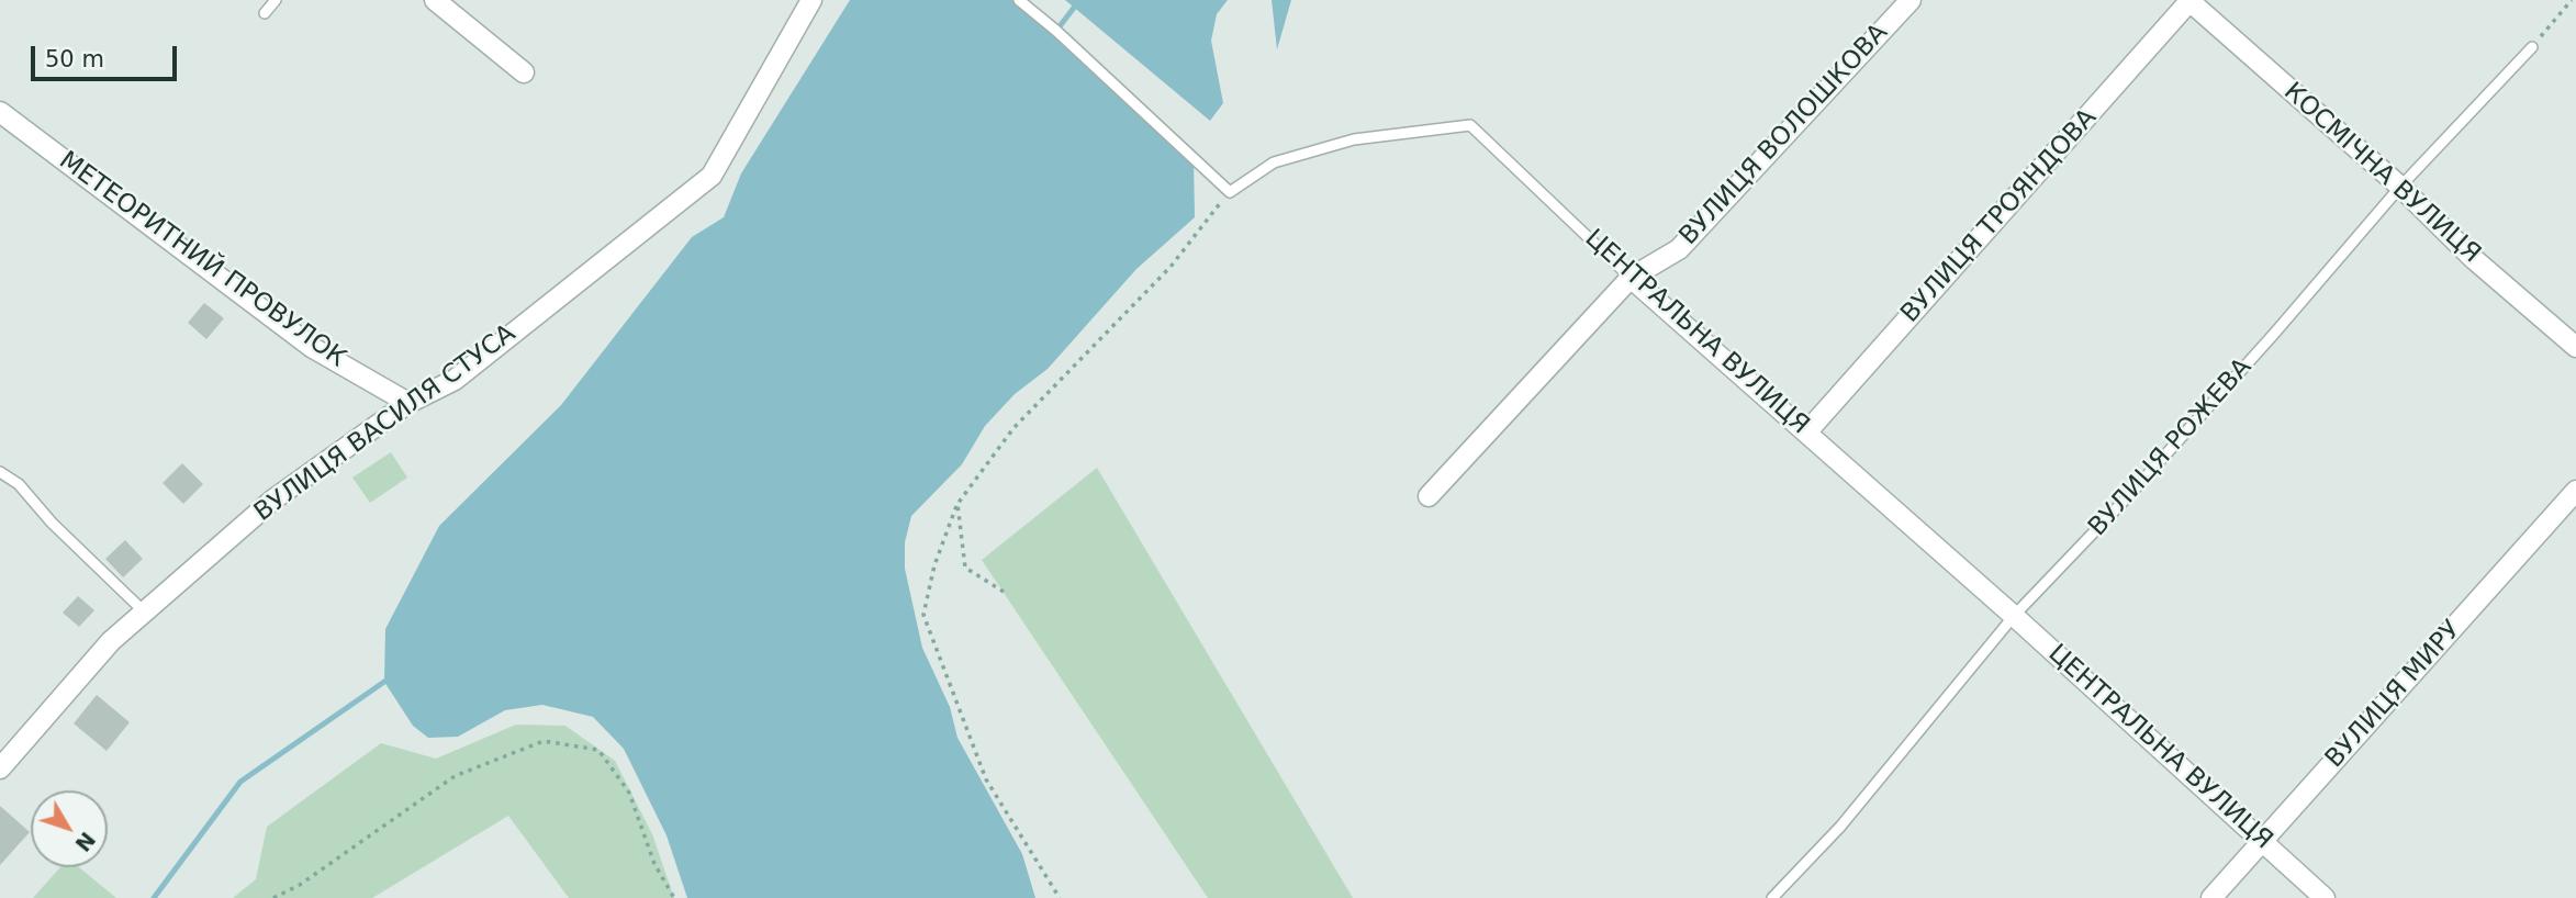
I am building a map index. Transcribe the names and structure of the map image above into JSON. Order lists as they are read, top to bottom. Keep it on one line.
{"streets":{"street":["ВУЛИЦЯ ВОЛОШКОВА","КОСМІЧНА ВУЛИЦЯ","ВУЛИЦЯ ТРОЯНДОВА","МЕТЕОРИТНИЙ ПРОВУЛОК","ЦЕНТРАЛЬНА ВУЛИЦЯ","ВУЛИЦЯ ВАСИЛЯ СТУСА","ВУЛИЦЯ МИРУ"],"lane":["ВУЛИЦЯ РОЖЕВА"]},"crossings":[["ВУЛИЦЯ ВОЛОШКОВА","ЦЕНТРАЛЬНА ВУЛИЦЯ"],["КОСМІЧНА ВУЛИЦЯ","ВУЛИЦЯ ТРОЯНДОВА"],["КОСМІЧНА ВУЛИЦЯ","ВУЛИЦЯ РОЖЕВА"],["ВУЛИЦЯ ТРОЯНДОВА","ЦЕНТРАЛЬНА ВУЛИЦЯ"],["МЕТЕОРИТНИЙ ПРОВУЛОК","ВУЛИЦЯ ВАСИЛЯ СТУСА"],["ЦЕНТРАЛЬНА ВУЛИЦЯ","ВУЛИЦЯ РОЖЕВА"],["ЦЕНТРАЛЬНА ВУЛИЦЯ","ВУЛИЦЯ МИРУ"]],"scale_bar":"50 m","north":"bottom right"}
